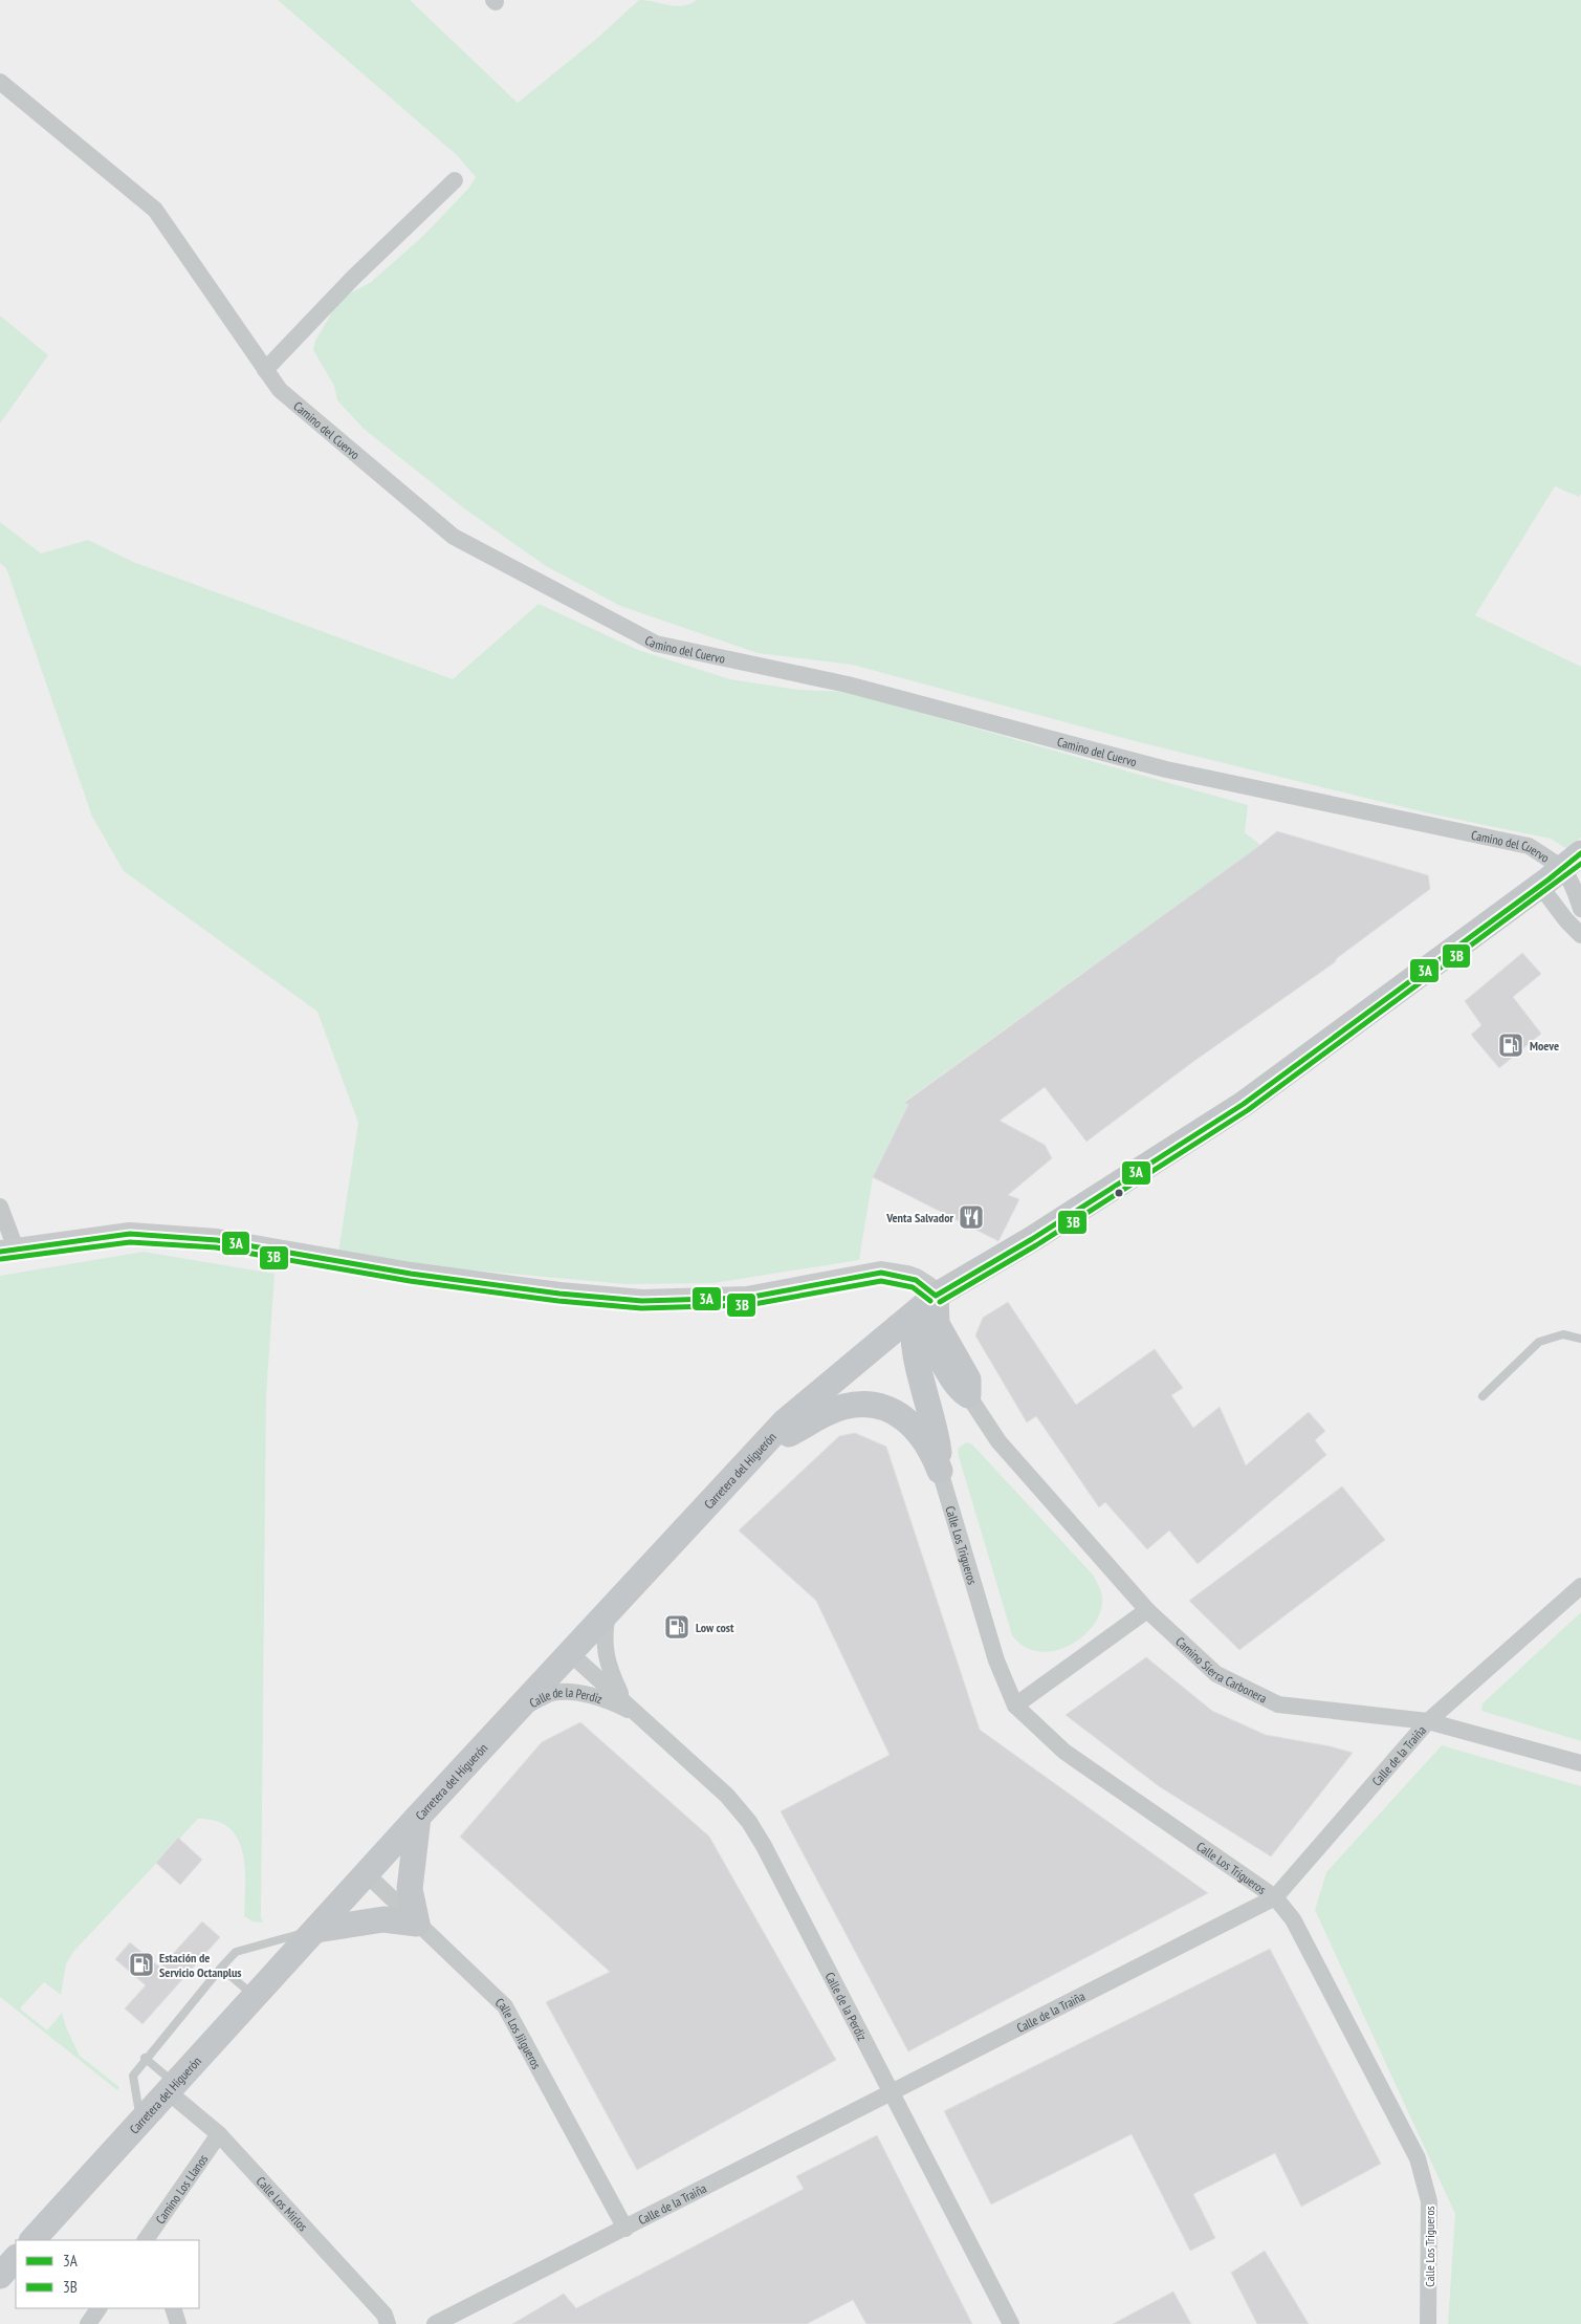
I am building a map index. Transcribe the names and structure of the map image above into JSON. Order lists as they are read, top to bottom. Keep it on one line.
{"streets":{"main road":["Carretera del Higuerón"],"street":["Camino del Cuervo","Calle Los Trigueros","Camino Sierra Carbonera","Calle de la Perdiz","Calle de la Traiña","Calle Los Jilgueros","Camino Los Llanos","Calle Los Mirlos"]},"crossings":[["Camino del Cuervo","Carretera del Higuerón"],["Carretera del Higuerón","Calle de la Perdiz"],["Carretera del Higuerón","Calle Los Jilgueros"],["Carretera del Higuerón","Calle Los Mirlos"],["Calle Los Trigueros","Calle de la Traiña"],["Camino Sierra Carbonera","Calle de la Traiña"],["Calle de la Perdiz","Calle de la Traiña"],["Calle de la Traiña","Calle Los Jilgueros"],["Camino Los Llanos","Calle Los Mirlos"]],"places":{"fuel station":["Moeve","Low cost","Estación de Servicio Octanplus"],"restaurant":["Venta Salvador"]},"lines":["transit line 3A","transit line 3B"],"legend":["3A","3B"]}
